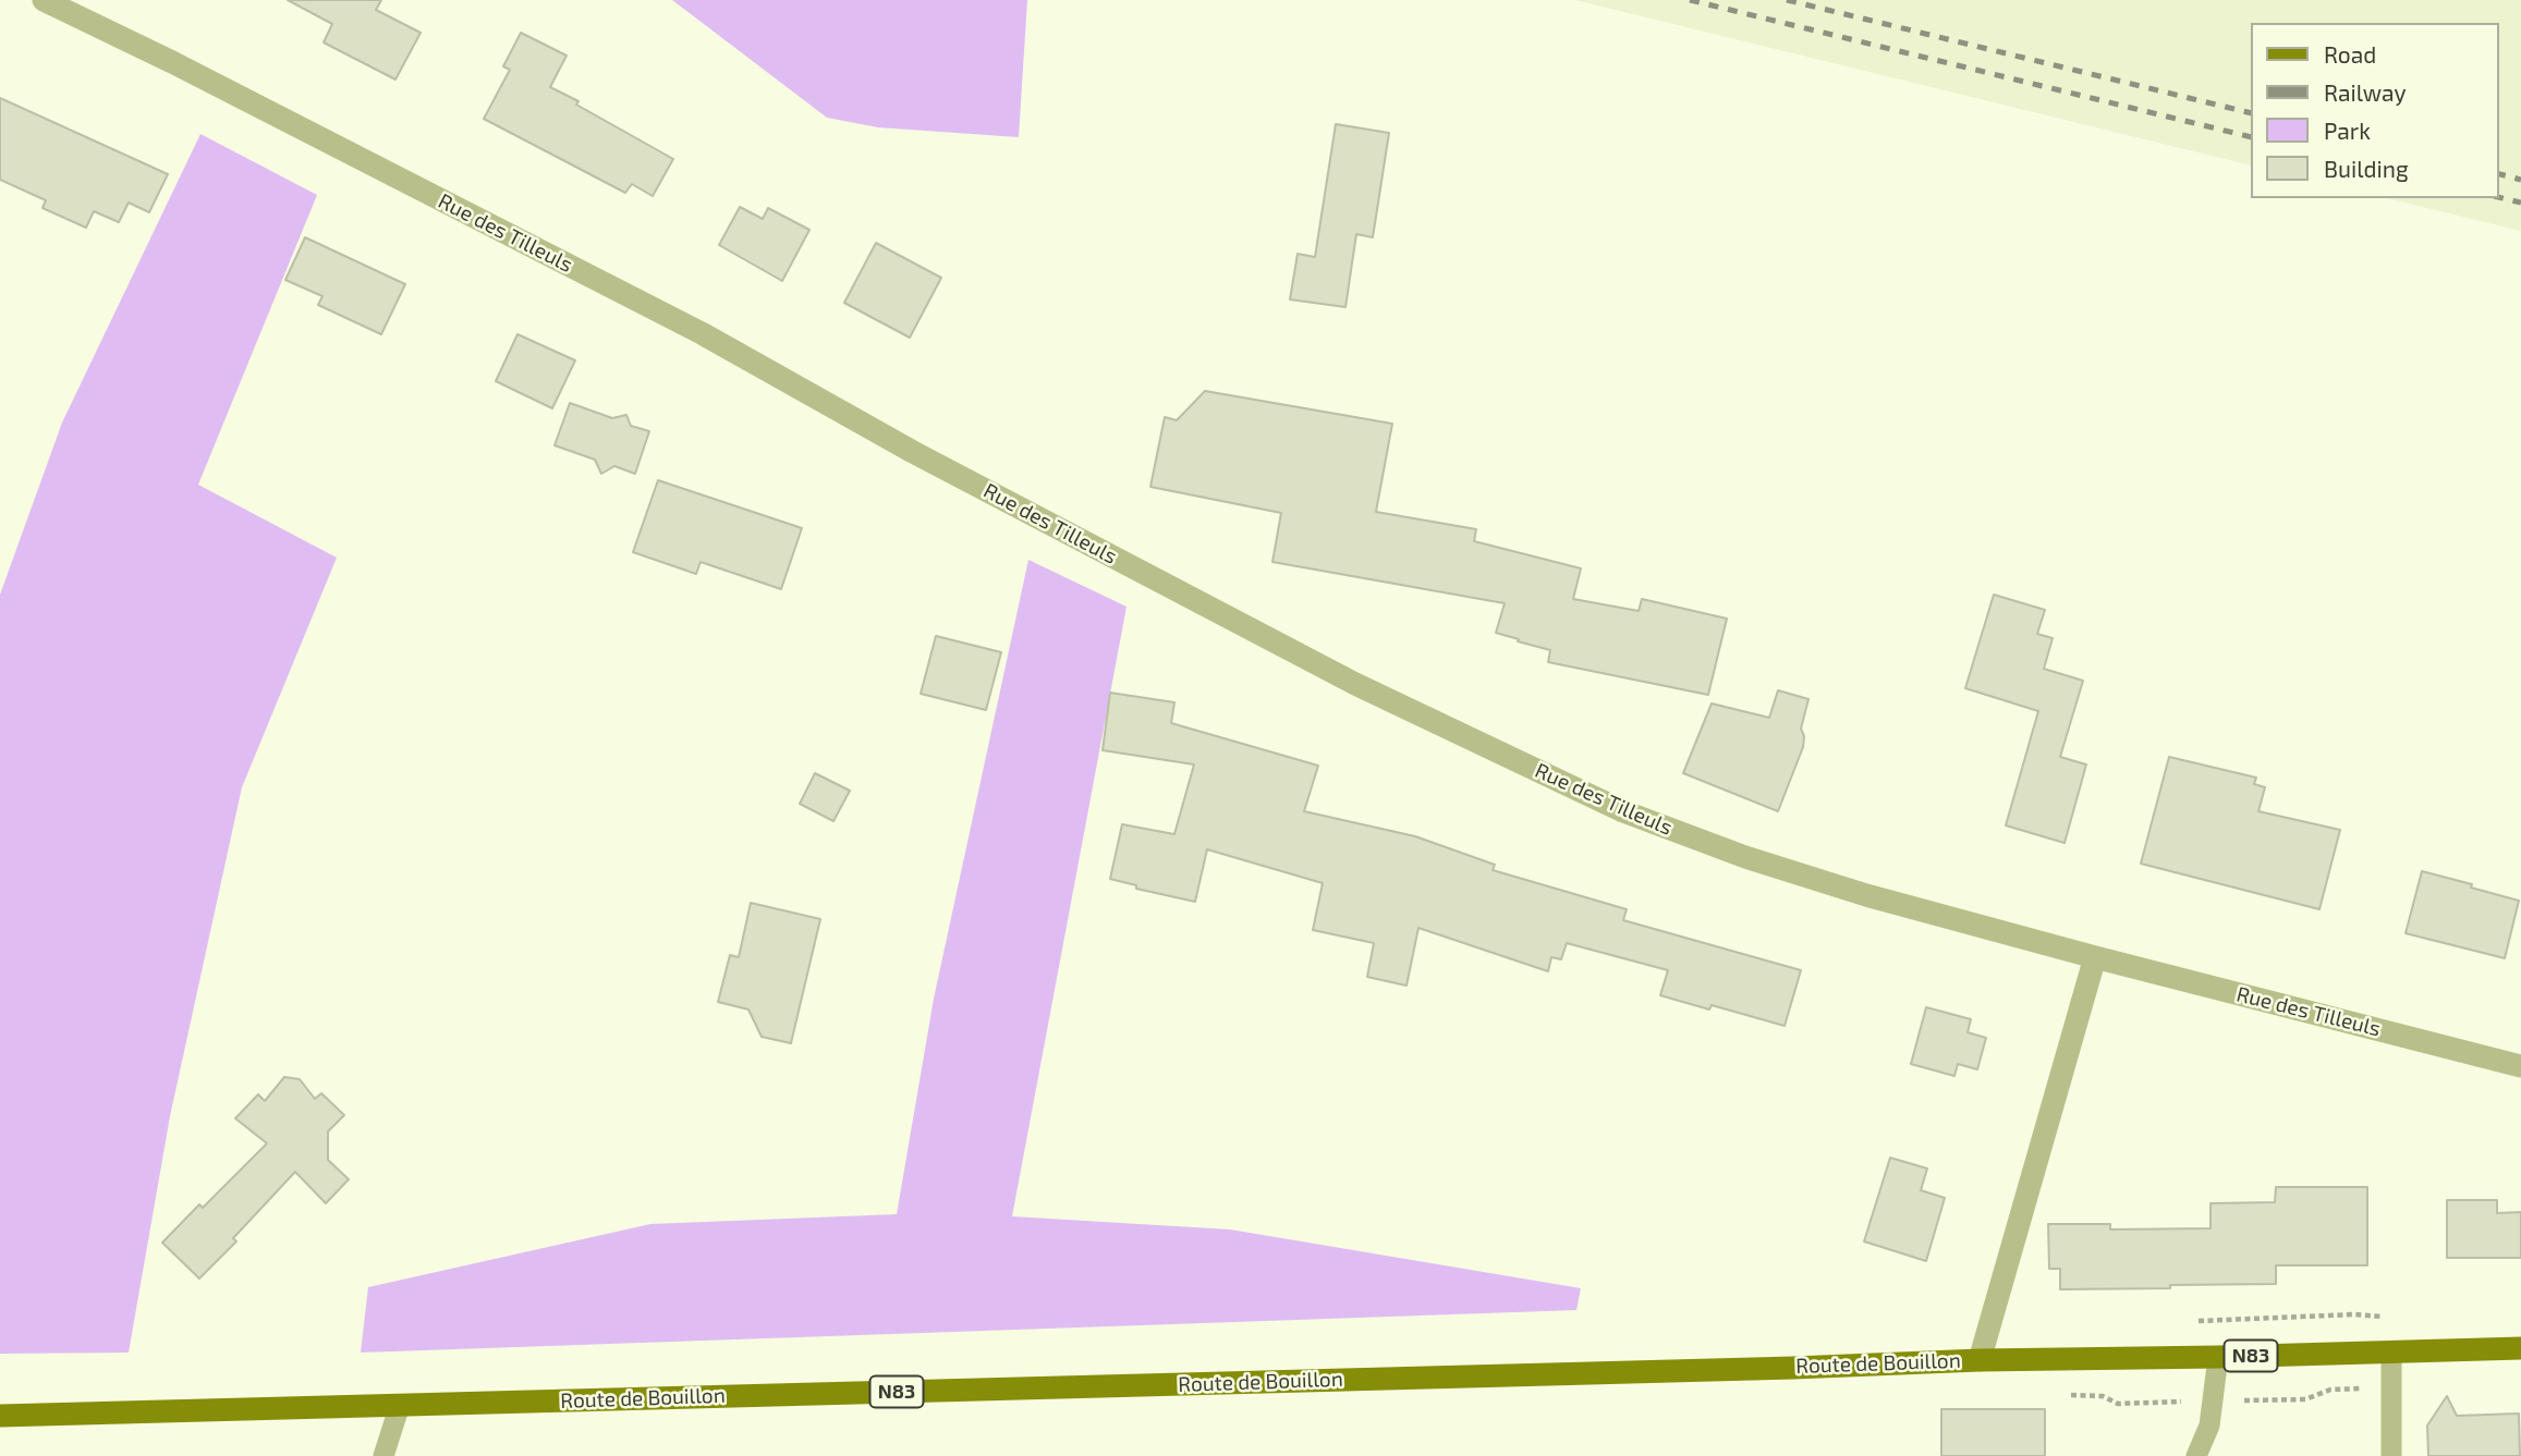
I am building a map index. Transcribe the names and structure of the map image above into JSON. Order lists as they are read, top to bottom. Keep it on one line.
{"streets":{"main road":["N83","Route de Bouillon"],"street":["Rue des Tilleuls"]},"legend":["Road","Railway","Park","Building"]}
